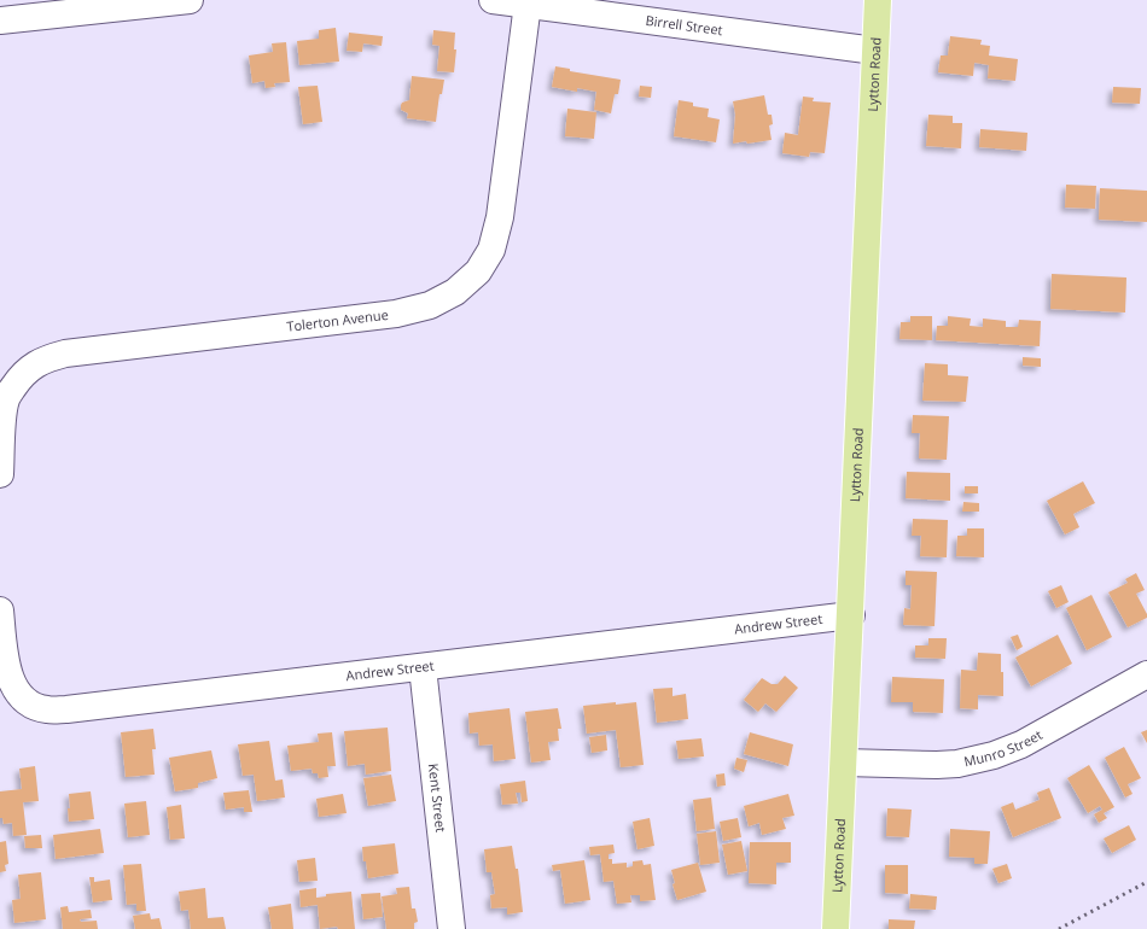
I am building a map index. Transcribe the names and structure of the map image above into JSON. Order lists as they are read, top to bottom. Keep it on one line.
{"streets":{"main road":["Lytton Road"],"street":["Birrell Street","Tolerton Avenue","Andrew Street","Munro Street","Kent Street"]},"crossings":[["Birrell Street","Lytton Road"],["Birrell Street","Tolerton Avenue"],["Lytton Road","Andrew Street"],["Lytton Road","Munro Street"],["Andrew Street","Kent Street"]]}
